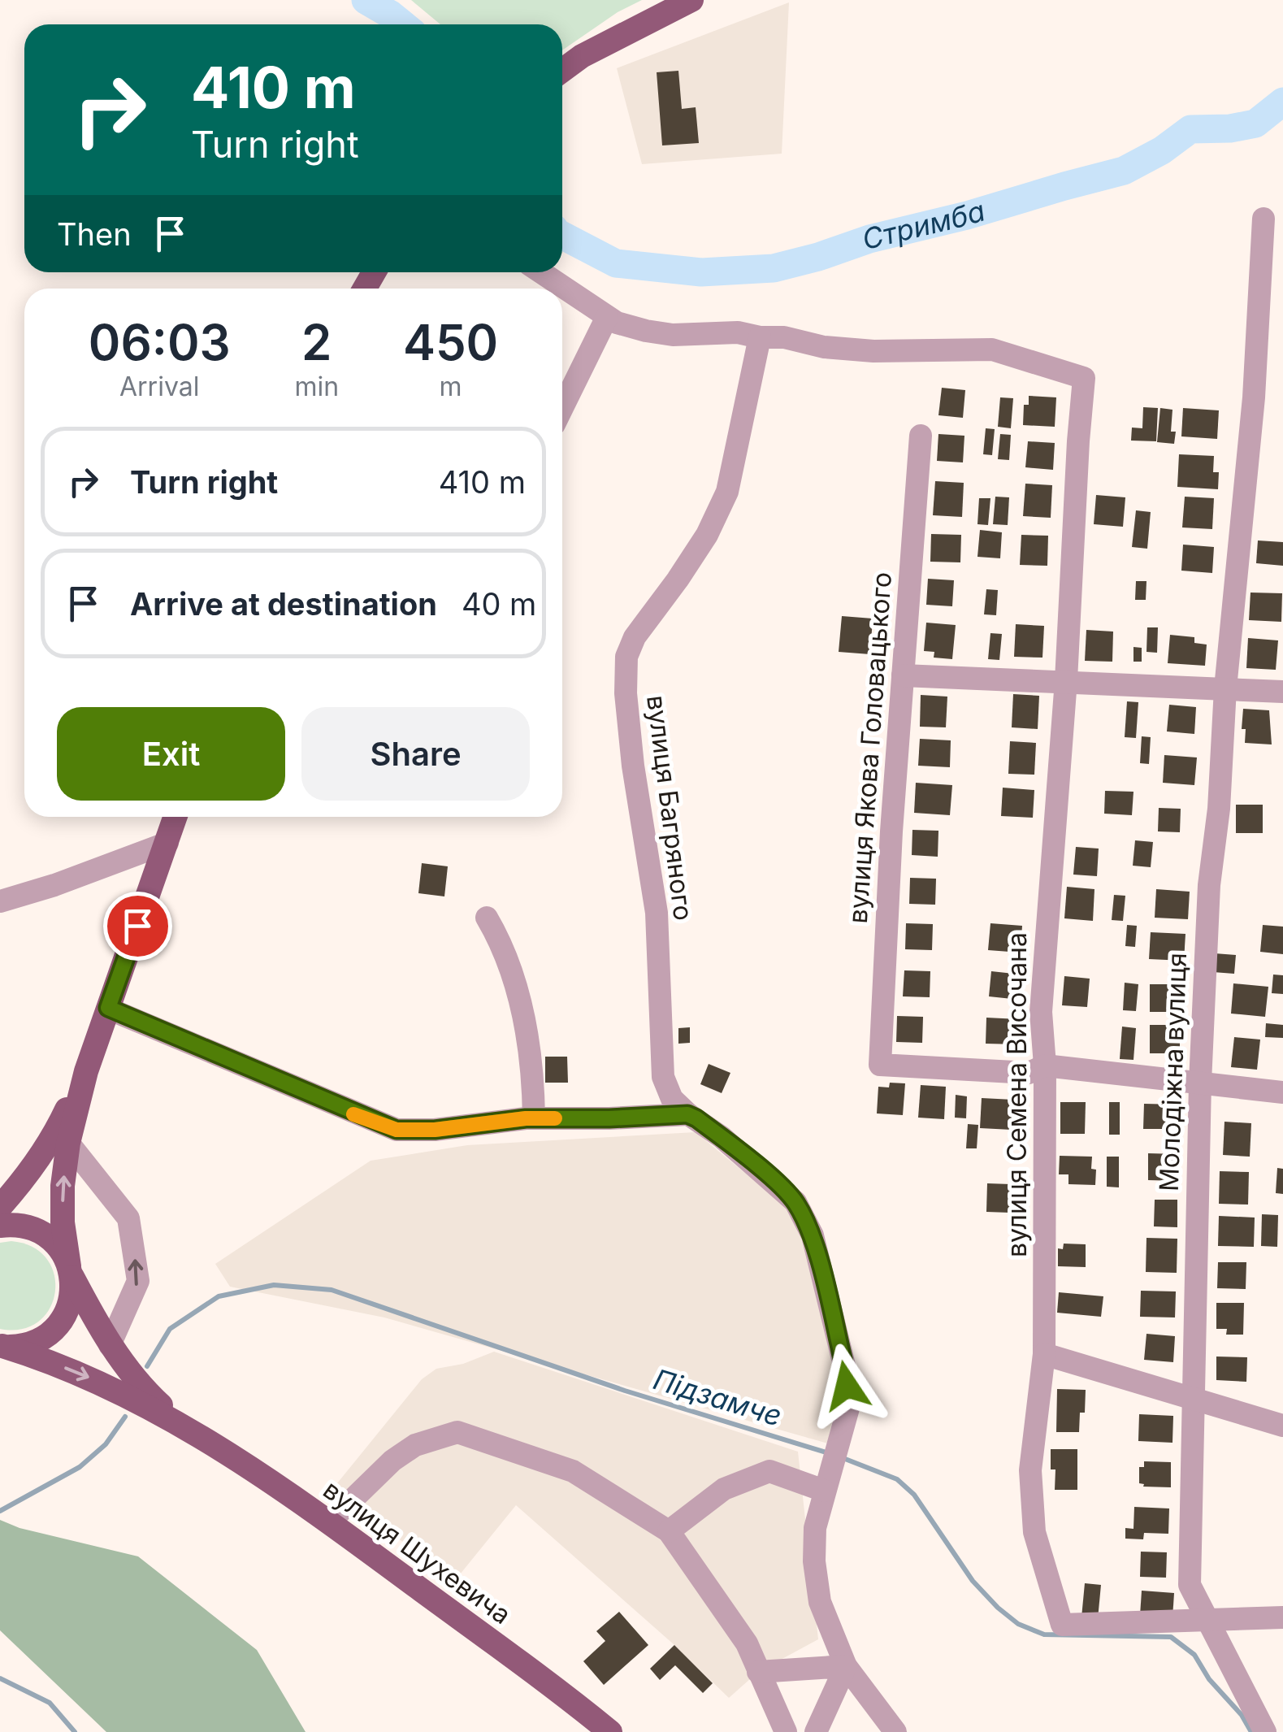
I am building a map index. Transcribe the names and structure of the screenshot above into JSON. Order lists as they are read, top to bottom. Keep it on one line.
{"streets":{"main road":["вулиця Шухевича"],"street":["вулиця Якова Головацького","вулиця Багряного","Молодіжна вулиця","вулиця Семена Височана"]},"crossings":[["вулиця Якова Головацького","вулиця Семена Височана"],["вулиця Багряного","вулиця Семена Височана"],["Молодіжна вулиця","вулиця Семена Височана"]],"water":["Стримба","Підзамче"],"page":{"turn":["410 m","Turn right"],"then":"Then","eta":["06:03","Arrival","2","min","450","m"],"list":[{"name":"Turn right","value":"410 m"},{"name":"Arrive at destination","value":"40 m"}],"buttons":["Exit","Share"]}}
